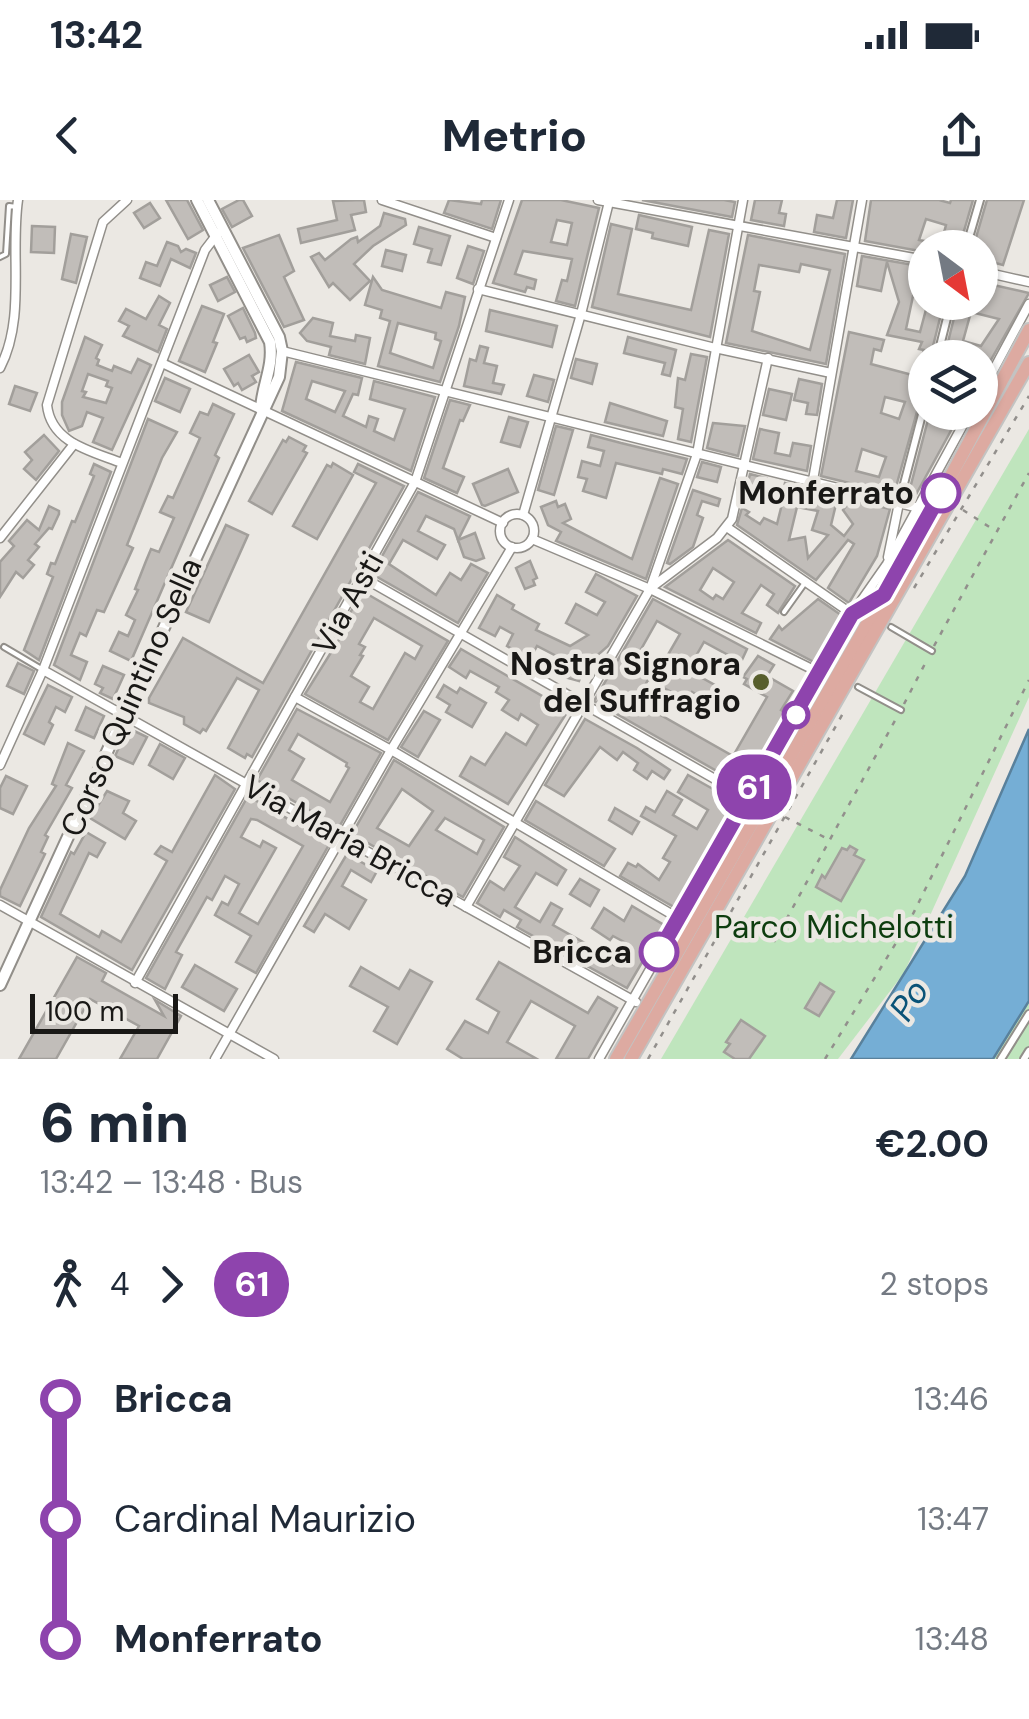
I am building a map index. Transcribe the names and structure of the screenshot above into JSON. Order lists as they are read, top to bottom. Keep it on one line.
{"streets":{"street":["Via Asti","Corso Quintino Sella","Via Maria Bricca"]},"crossings":[["Via Asti","Via Maria Bricca"],["Corso Quintino Sella","Via Maria Bricca"]],"water":["Po"],"parks":["Parco Michelotti"],"places":["Monferrato","Nostra Signora del Suffragio","Bricca"],"lines":["bus line 61"],"scale_bar":"100 m","north":"bottom right","page":{"status":"13:42","header":"Metrio","on_map":"61","scale":"100 m","heading":["6 min","13:42 – 13:48 · Bus","€2.00"],"legs":["4","61","2 stops"],"list":[{"name":"Bricca","value":"13:46"},{"name":"Cardinal Maurizio","value":"13:47"},{"name":"Monferrato","value":"13:48"}]}}
